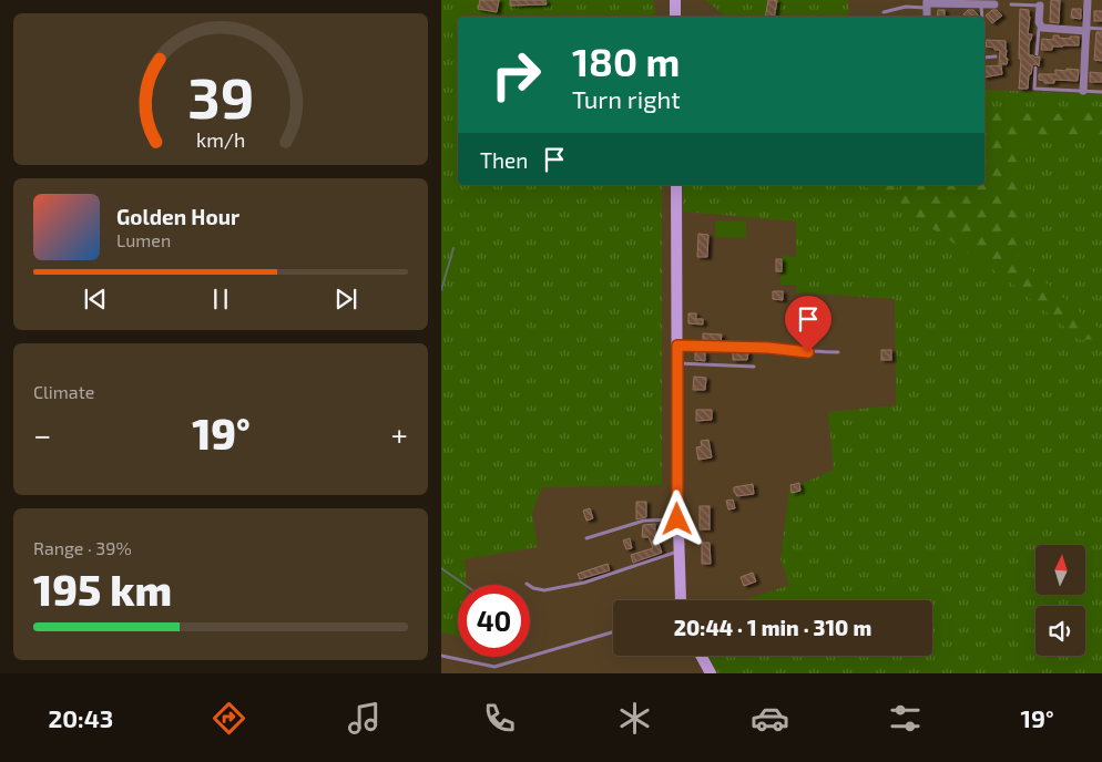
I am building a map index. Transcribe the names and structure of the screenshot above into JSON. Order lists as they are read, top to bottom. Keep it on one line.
{"north":"top","page":{"turn":["180 m","Turn right"],"then":"Then","song":["Golden Hour","Lumen"],"tile":["Climate",["Range · 39%","195 km"]],"heat":["−","19°","+"],"limit":"40","trip":"20:44 · 1 min · 310 m","tabs":["20:43","19°"],"gauge":["39","km/h"]}}
